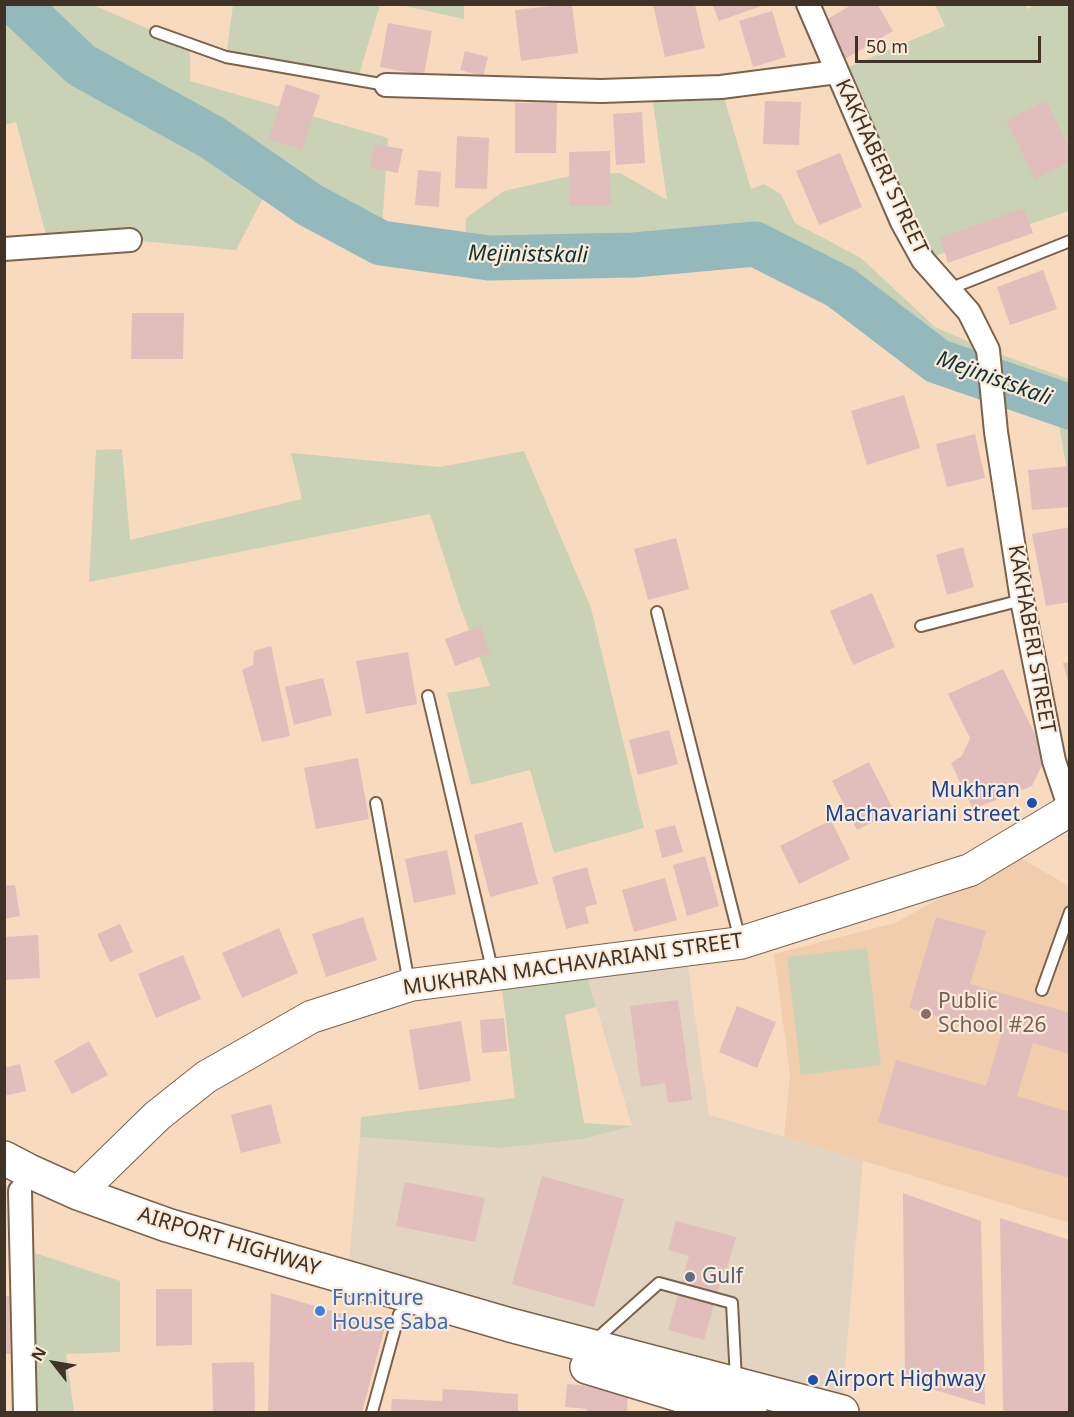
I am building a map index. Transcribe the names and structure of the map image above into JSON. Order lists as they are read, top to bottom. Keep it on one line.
{"streets":{"highway":["AIRPORT HIGHWAY"],"street":["KAKHABERI STREET","MUKHRAN MACHAVARIANI STREET"]},"crossings":[["KAKHABERI STREET","MUKHRAN MACHAVARIANI STREET"],["MUKHRAN MACHAVARIANI STREET","AIRPORT HIGHWAY"]],"water":["Mejinistskali"],"places":["Mukhran Machavariani street","Public School #26","Gulf","Furniture House Saba","Airport Highway"],"scale_bar":"50 m","north":"top left"}
